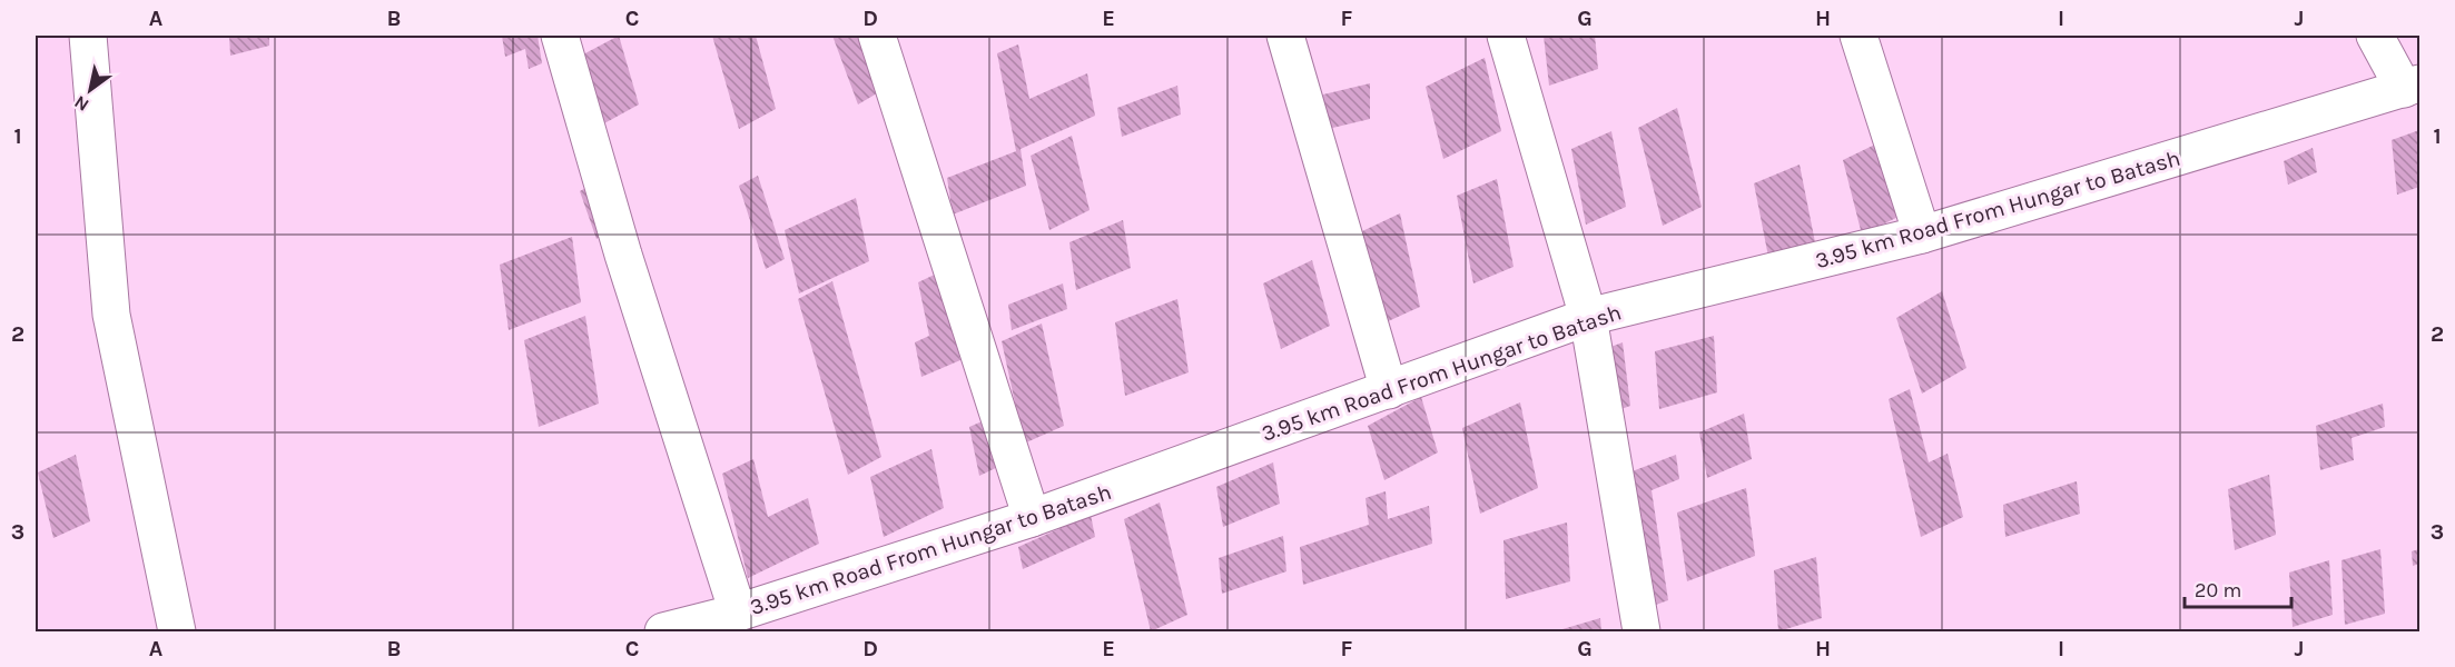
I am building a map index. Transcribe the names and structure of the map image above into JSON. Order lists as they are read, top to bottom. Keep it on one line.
{"streets":{"street":["3.95 km Road From Hungar to Batash"]},"scale_bar":"20 m","north":"bottom left","grid":{"columns":["A","B","C","D","E","F","G","H","I","J"],"rows":["1","2","3"]}}
